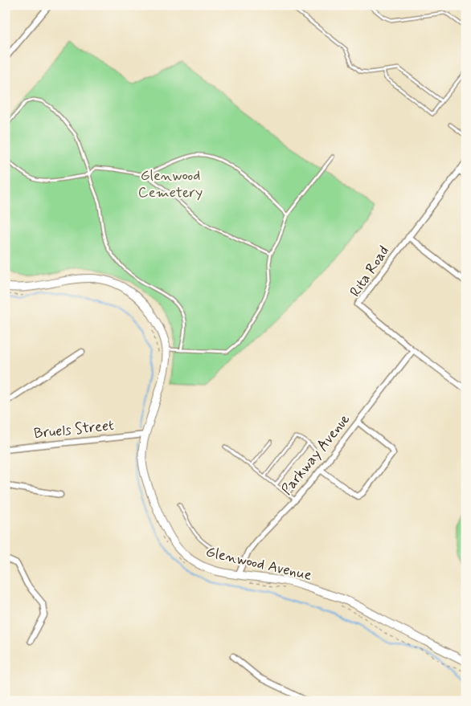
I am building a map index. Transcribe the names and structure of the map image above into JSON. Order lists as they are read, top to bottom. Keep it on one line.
{"streets":{"street":["Rita Road","Bruels Street","Parkway Avenue","Glenwood Avenue"]},"crossings":[["Rita Road","Parkway Avenue"],["Bruels Street","Glenwood Avenue"],["Parkway Avenue","Glenwood Avenue"]],"parks":["Glenwood Cemetery"]}
